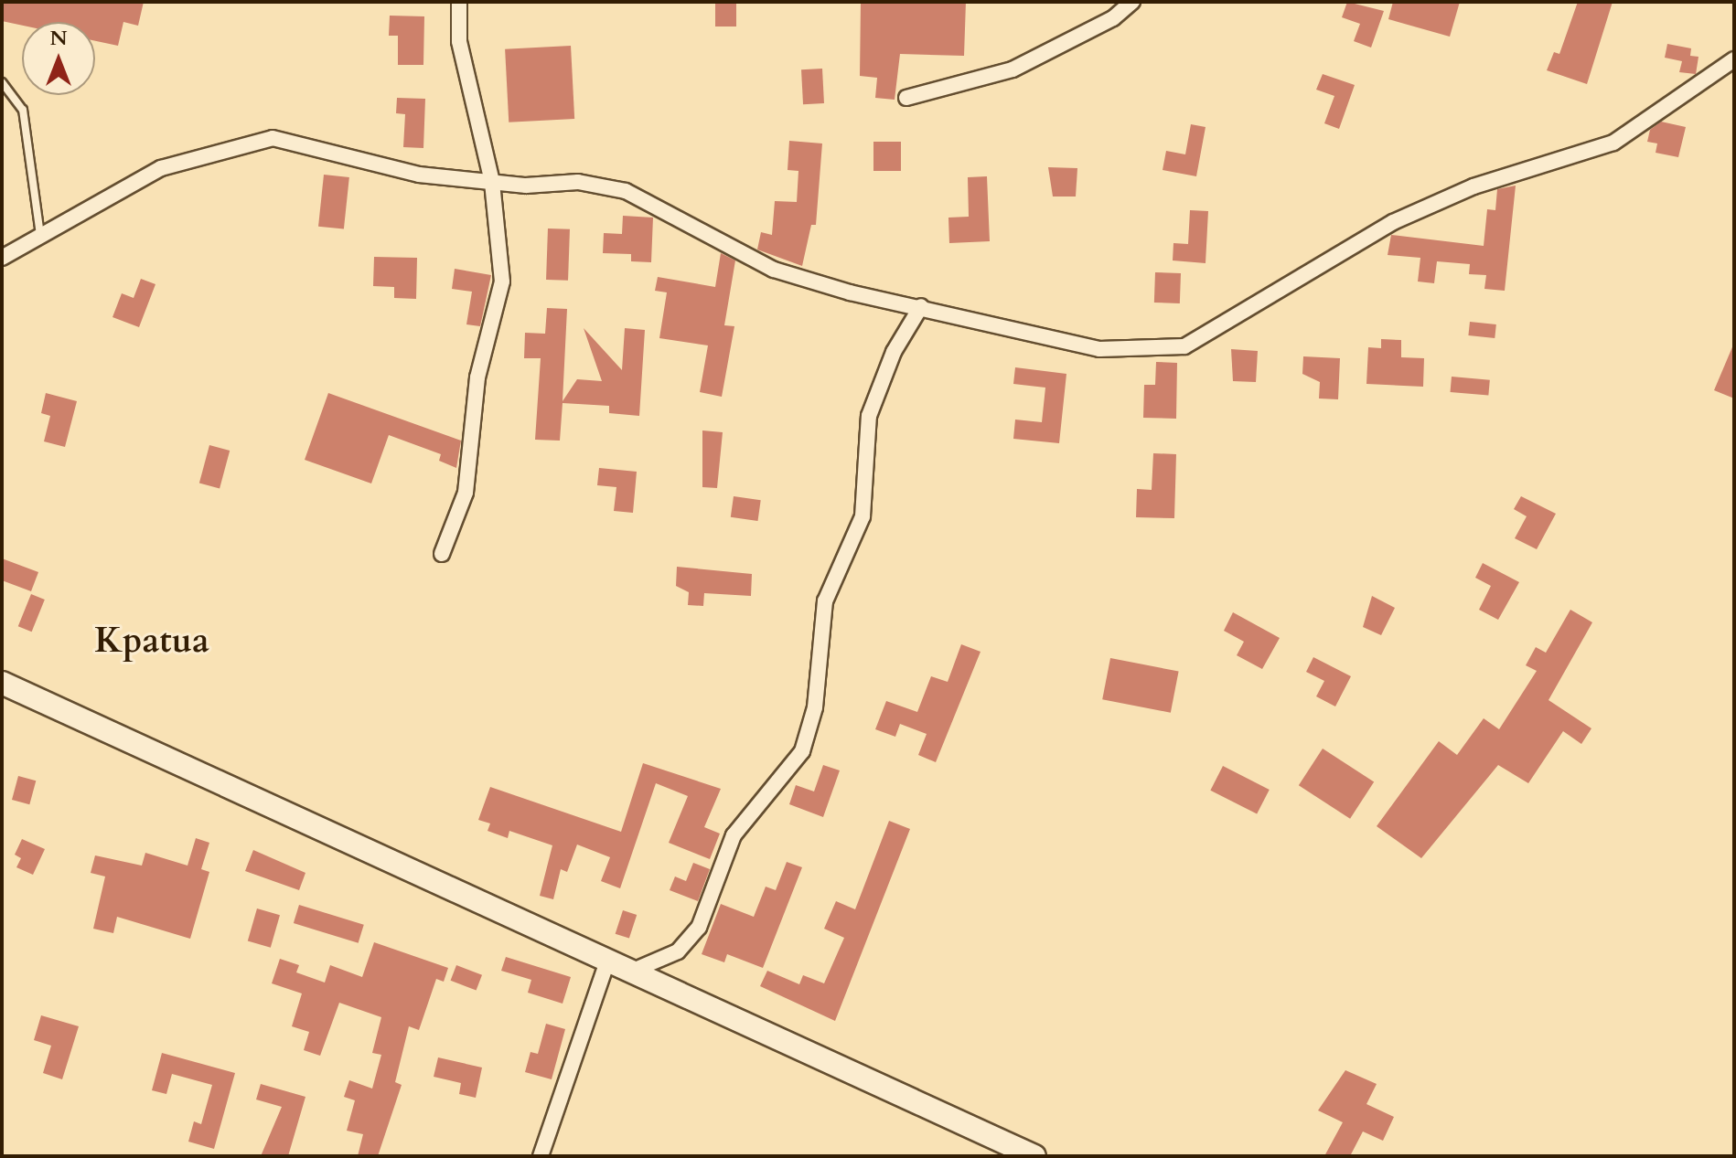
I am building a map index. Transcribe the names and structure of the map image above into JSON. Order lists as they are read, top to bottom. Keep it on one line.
{"districts":["Kpatua"],"north":"top"}
